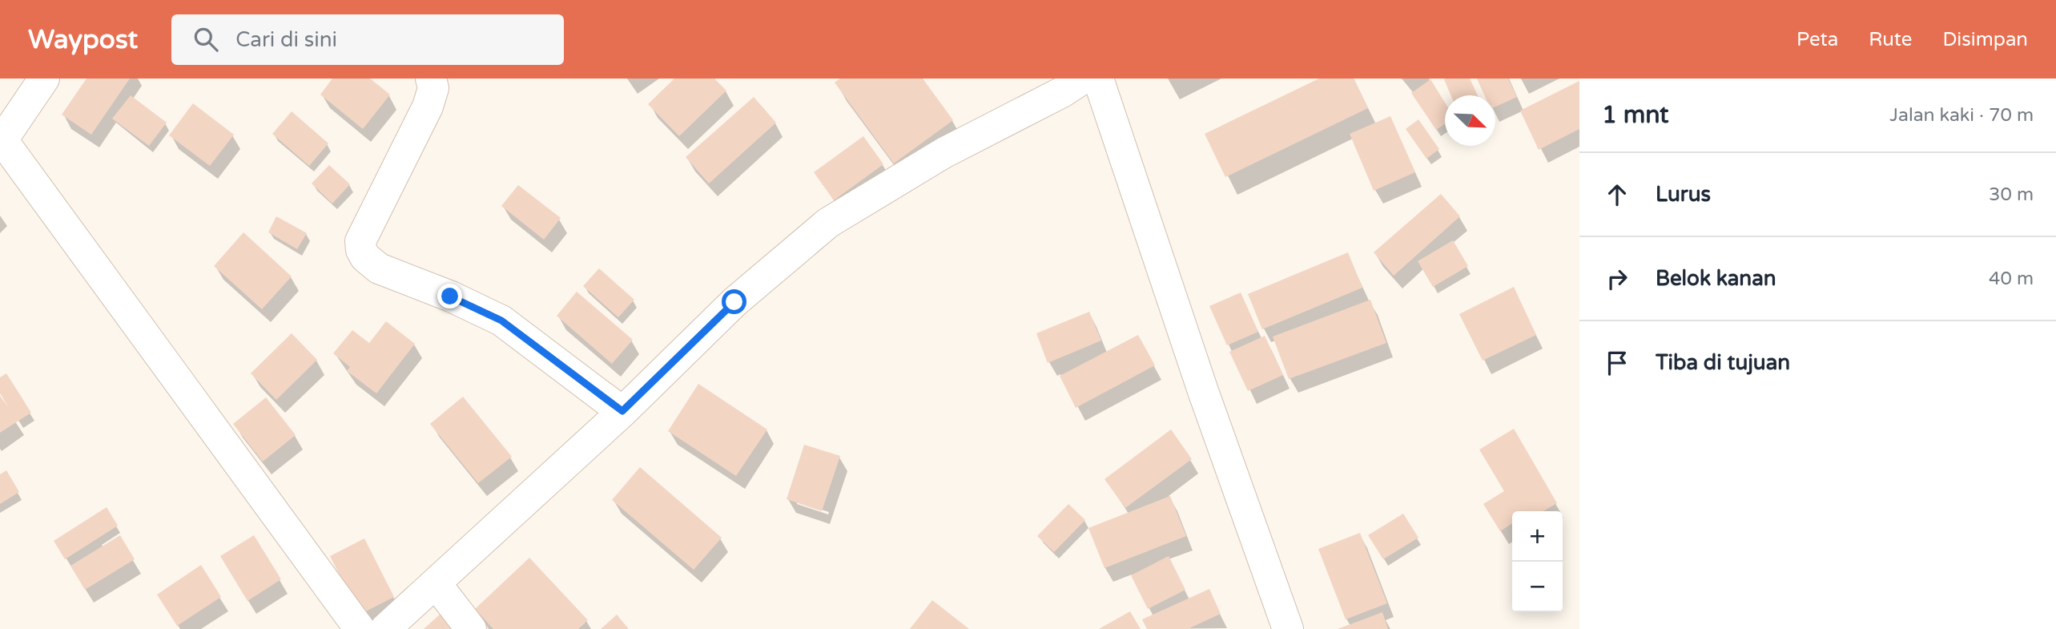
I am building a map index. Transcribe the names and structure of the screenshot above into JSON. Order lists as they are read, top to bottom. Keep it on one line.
{"north":"bottom right","page":{"header":"Waypost","search":"Cari di sini","nav":["Peta","Rute","Disimpan"],"heading":["1 mnt","Jalan kaki · 70 m"],"list":[["Lurus","30 m"],["Belok kanan","40 m"],"Tiba di tujuan"],"map_buttons":["+","−"]}}
